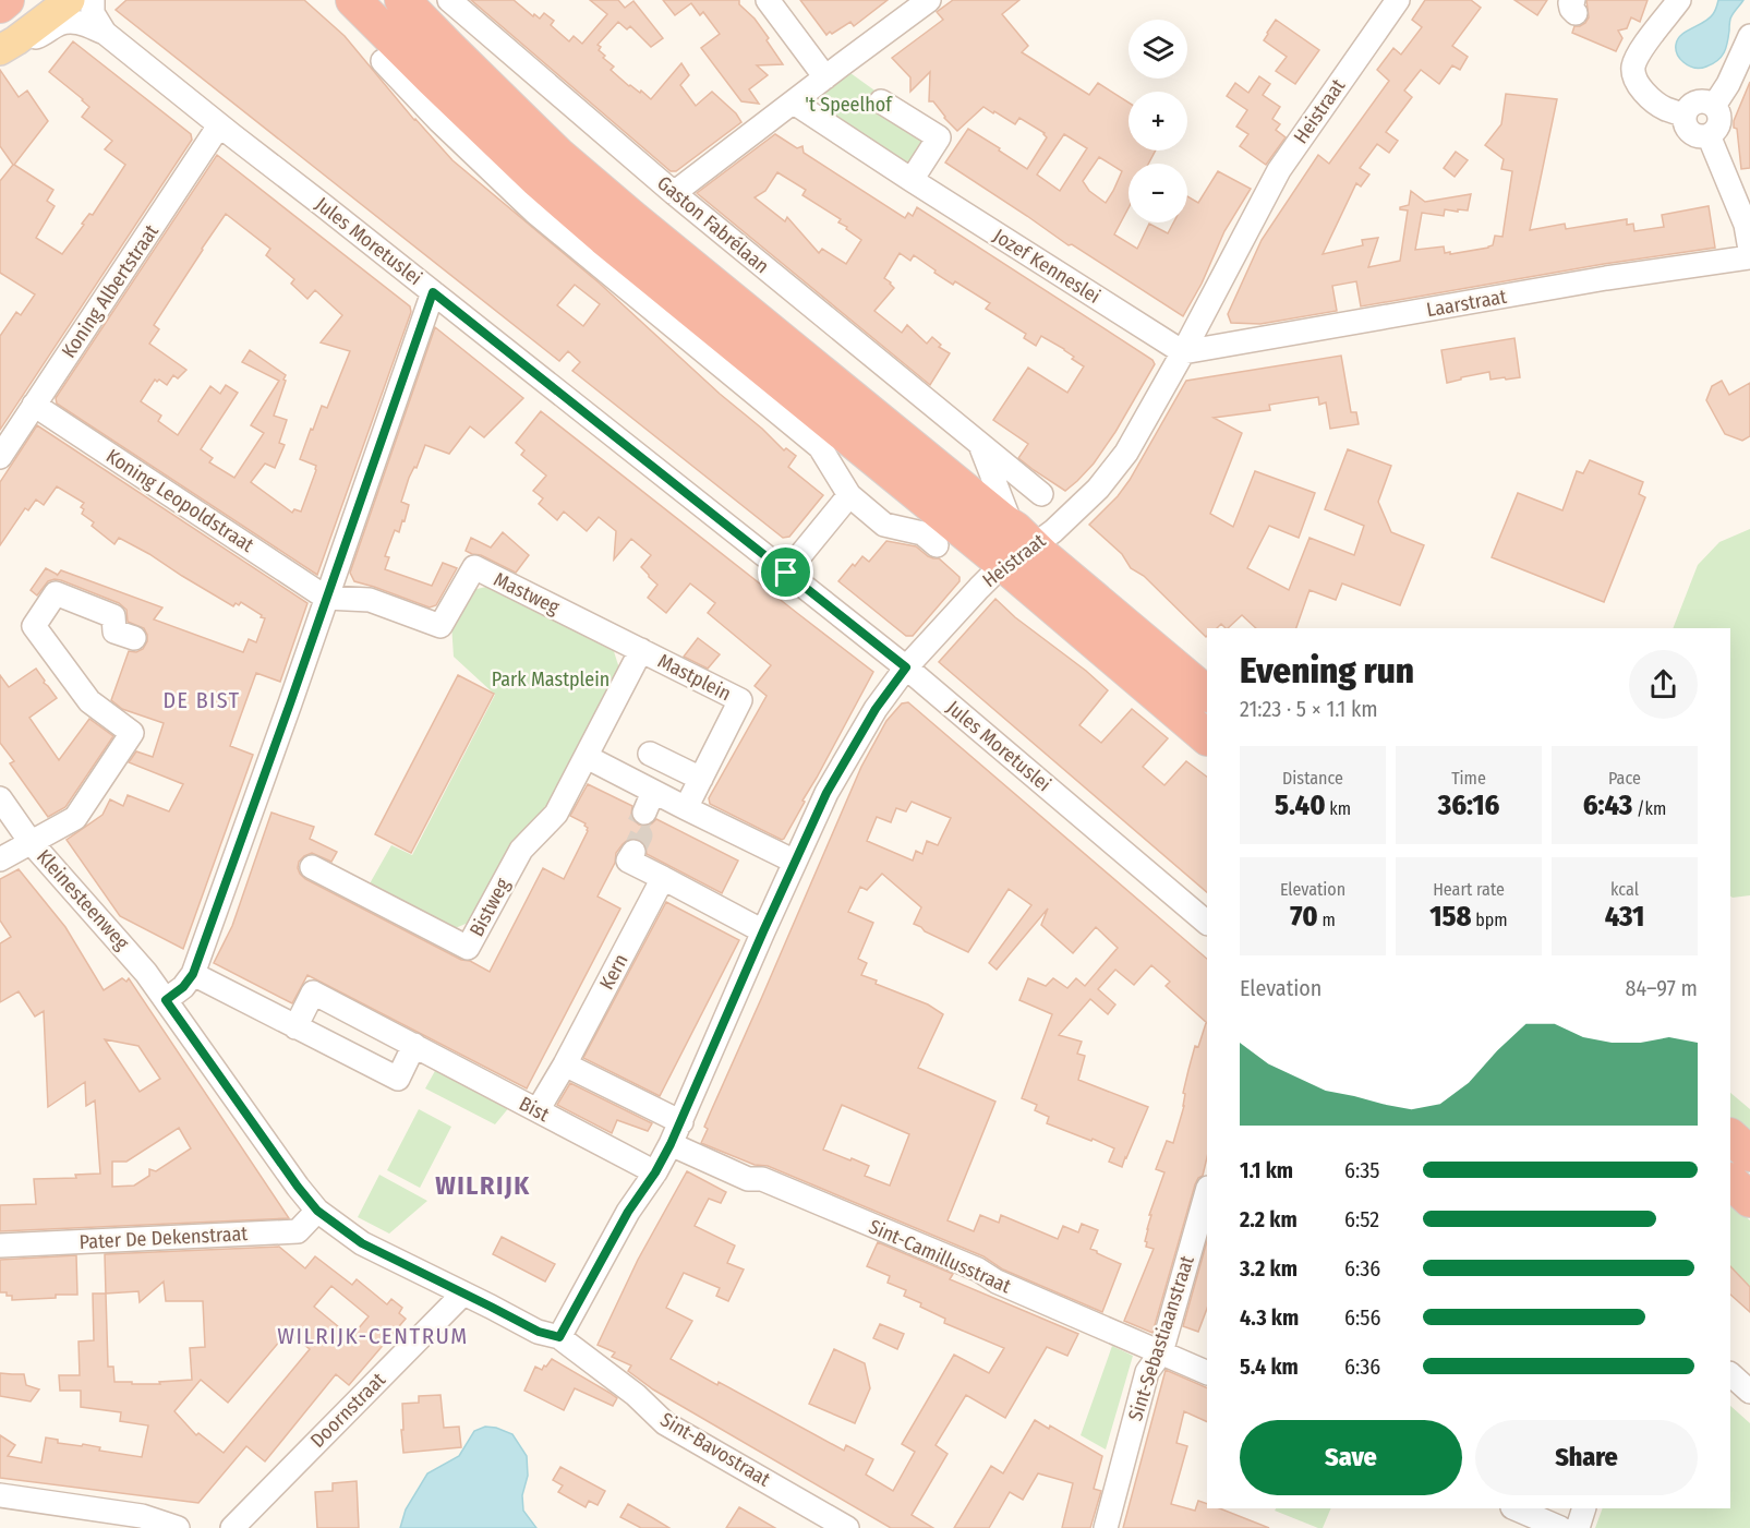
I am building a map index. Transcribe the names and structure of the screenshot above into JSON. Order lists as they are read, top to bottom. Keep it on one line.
{"streets":{"street":["Heistraat","Gaston Fabrélaan","Jules Moretuslei","Jozef Kenneslei","Koning Albertstraat","Laarstraat","Koning Leopoldstraat","Mastweg","Mastplein","Kleinesteenweg","Bistweg","Kern","Bist","Pater De Dekenstraat","Sint-Camillusstraat","Sint-Sebastiaanstraat","Doornstraat","Sint-Bavostraat"]},"crossings":[["Heistraat","Gaston Fabrélaan"],["Heistraat","Jules Moretuslei"],["Heistraat","Jozef Kenneslei"],["Heistraat","Laarstraat"],["Heistraat","Sint-Camillusstraat"],["Jules Moretuslei","Koning Albertstraat"],["Jozef Kenneslei","Laarstraat"],["Koning Albertstraat","Koning Leopoldstraat"],["Koning Leopoldstraat","Mastweg"],["Mastweg","Mastplein"],["Mastplein","Bistweg"],["Kern","Bist"],["Sint-Camillusstraat","Sint-Sebastiaanstraat"]],"districts":["DE BIST","WILRIJK","WILRIJK-CENTRUM"],"parks":["'t Speelhof","Park Mastplein"],"page":{"map_buttons":["+","−"],"heading":["Evening run","21:23 · 5 × 1.1 km"],"stats":[["Distance","5.40 km"],["Time","36:16"],["Pace","6:43 /km"],["Elevation","70 m"],["Heart rate","158 bpm"],["kcal","431"]],"chart":["Elevation","84–97 m"],"list":[{"name":"1.1 km","note":"6:35"},{"name":"2.2 km","note":"6:52"},{"name":"3.2 km","note":"6:36"},{"name":"4.3 km","note":"6:56"},{"name":"5.4 km","note":"6:36"}],"buttons":["Save","Share"]}}
